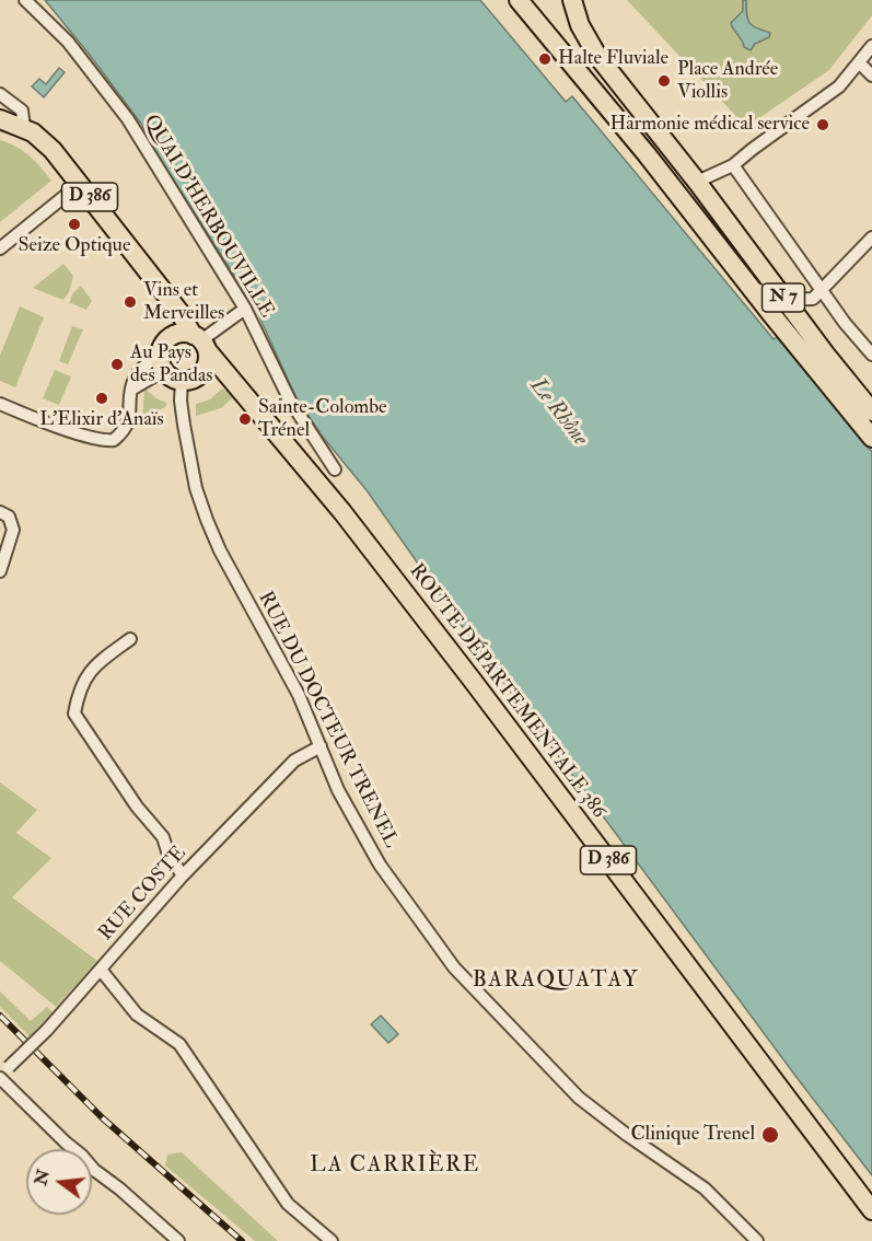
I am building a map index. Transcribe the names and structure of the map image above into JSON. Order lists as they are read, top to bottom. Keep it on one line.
{"streets":{"main road":["D 386","N 7","ROUTE DÉPARTEMENTALE 386"],"street":["QUAI D'HERBOUVILLE","RUE DU DOCTEUR TRENEL","RUE COSTE"]},"crossings":[["ROUTE DÉPARTEMENTALE 386","RUE DU DOCTEUR TRENEL"],["RUE DU DOCTEUR TRENEL","RUE COSTE"]],"districts":["BARAQUATAY","LA CARRIÈRE"],"water":["Le Rhône"],"places":["Halte Fluviale","Place Andrée Viollis","Harmonie médical service","Seize Optique","Vins et Merveilles","Au Pays des Pandas","L'Elixir d'Anaïs","Sainte-Colombe Trénel","Clinique Trenel"],"north":"left"}
